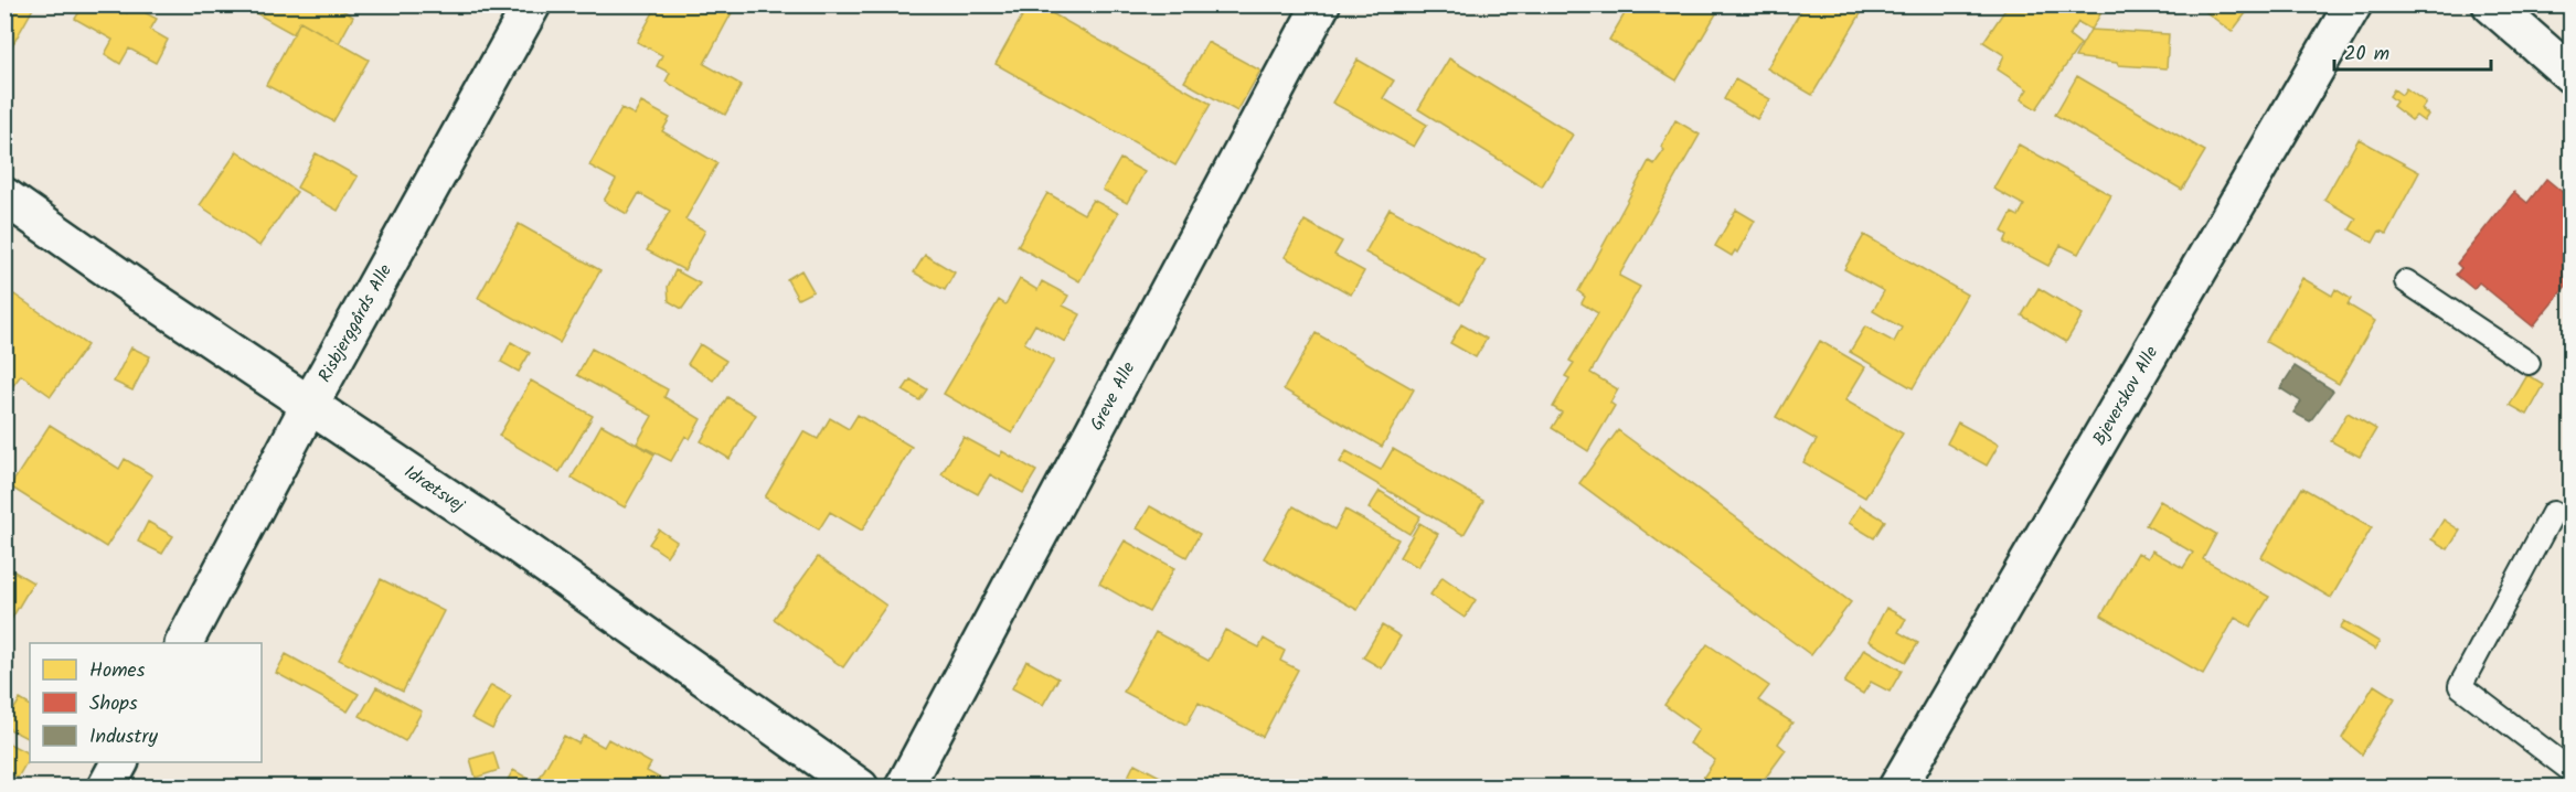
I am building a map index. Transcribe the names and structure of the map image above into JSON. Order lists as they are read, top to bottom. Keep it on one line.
{"streets":{"street":["Risbjerggårds Alle","Greve Alle","Bjeverskov Alle","Idrætsvej"]},"crossings":[["Risbjerggårds Alle","Idrætsvej"]],"legend":["Homes","Shops","Industry"],"scale_bar":"20 m"}
